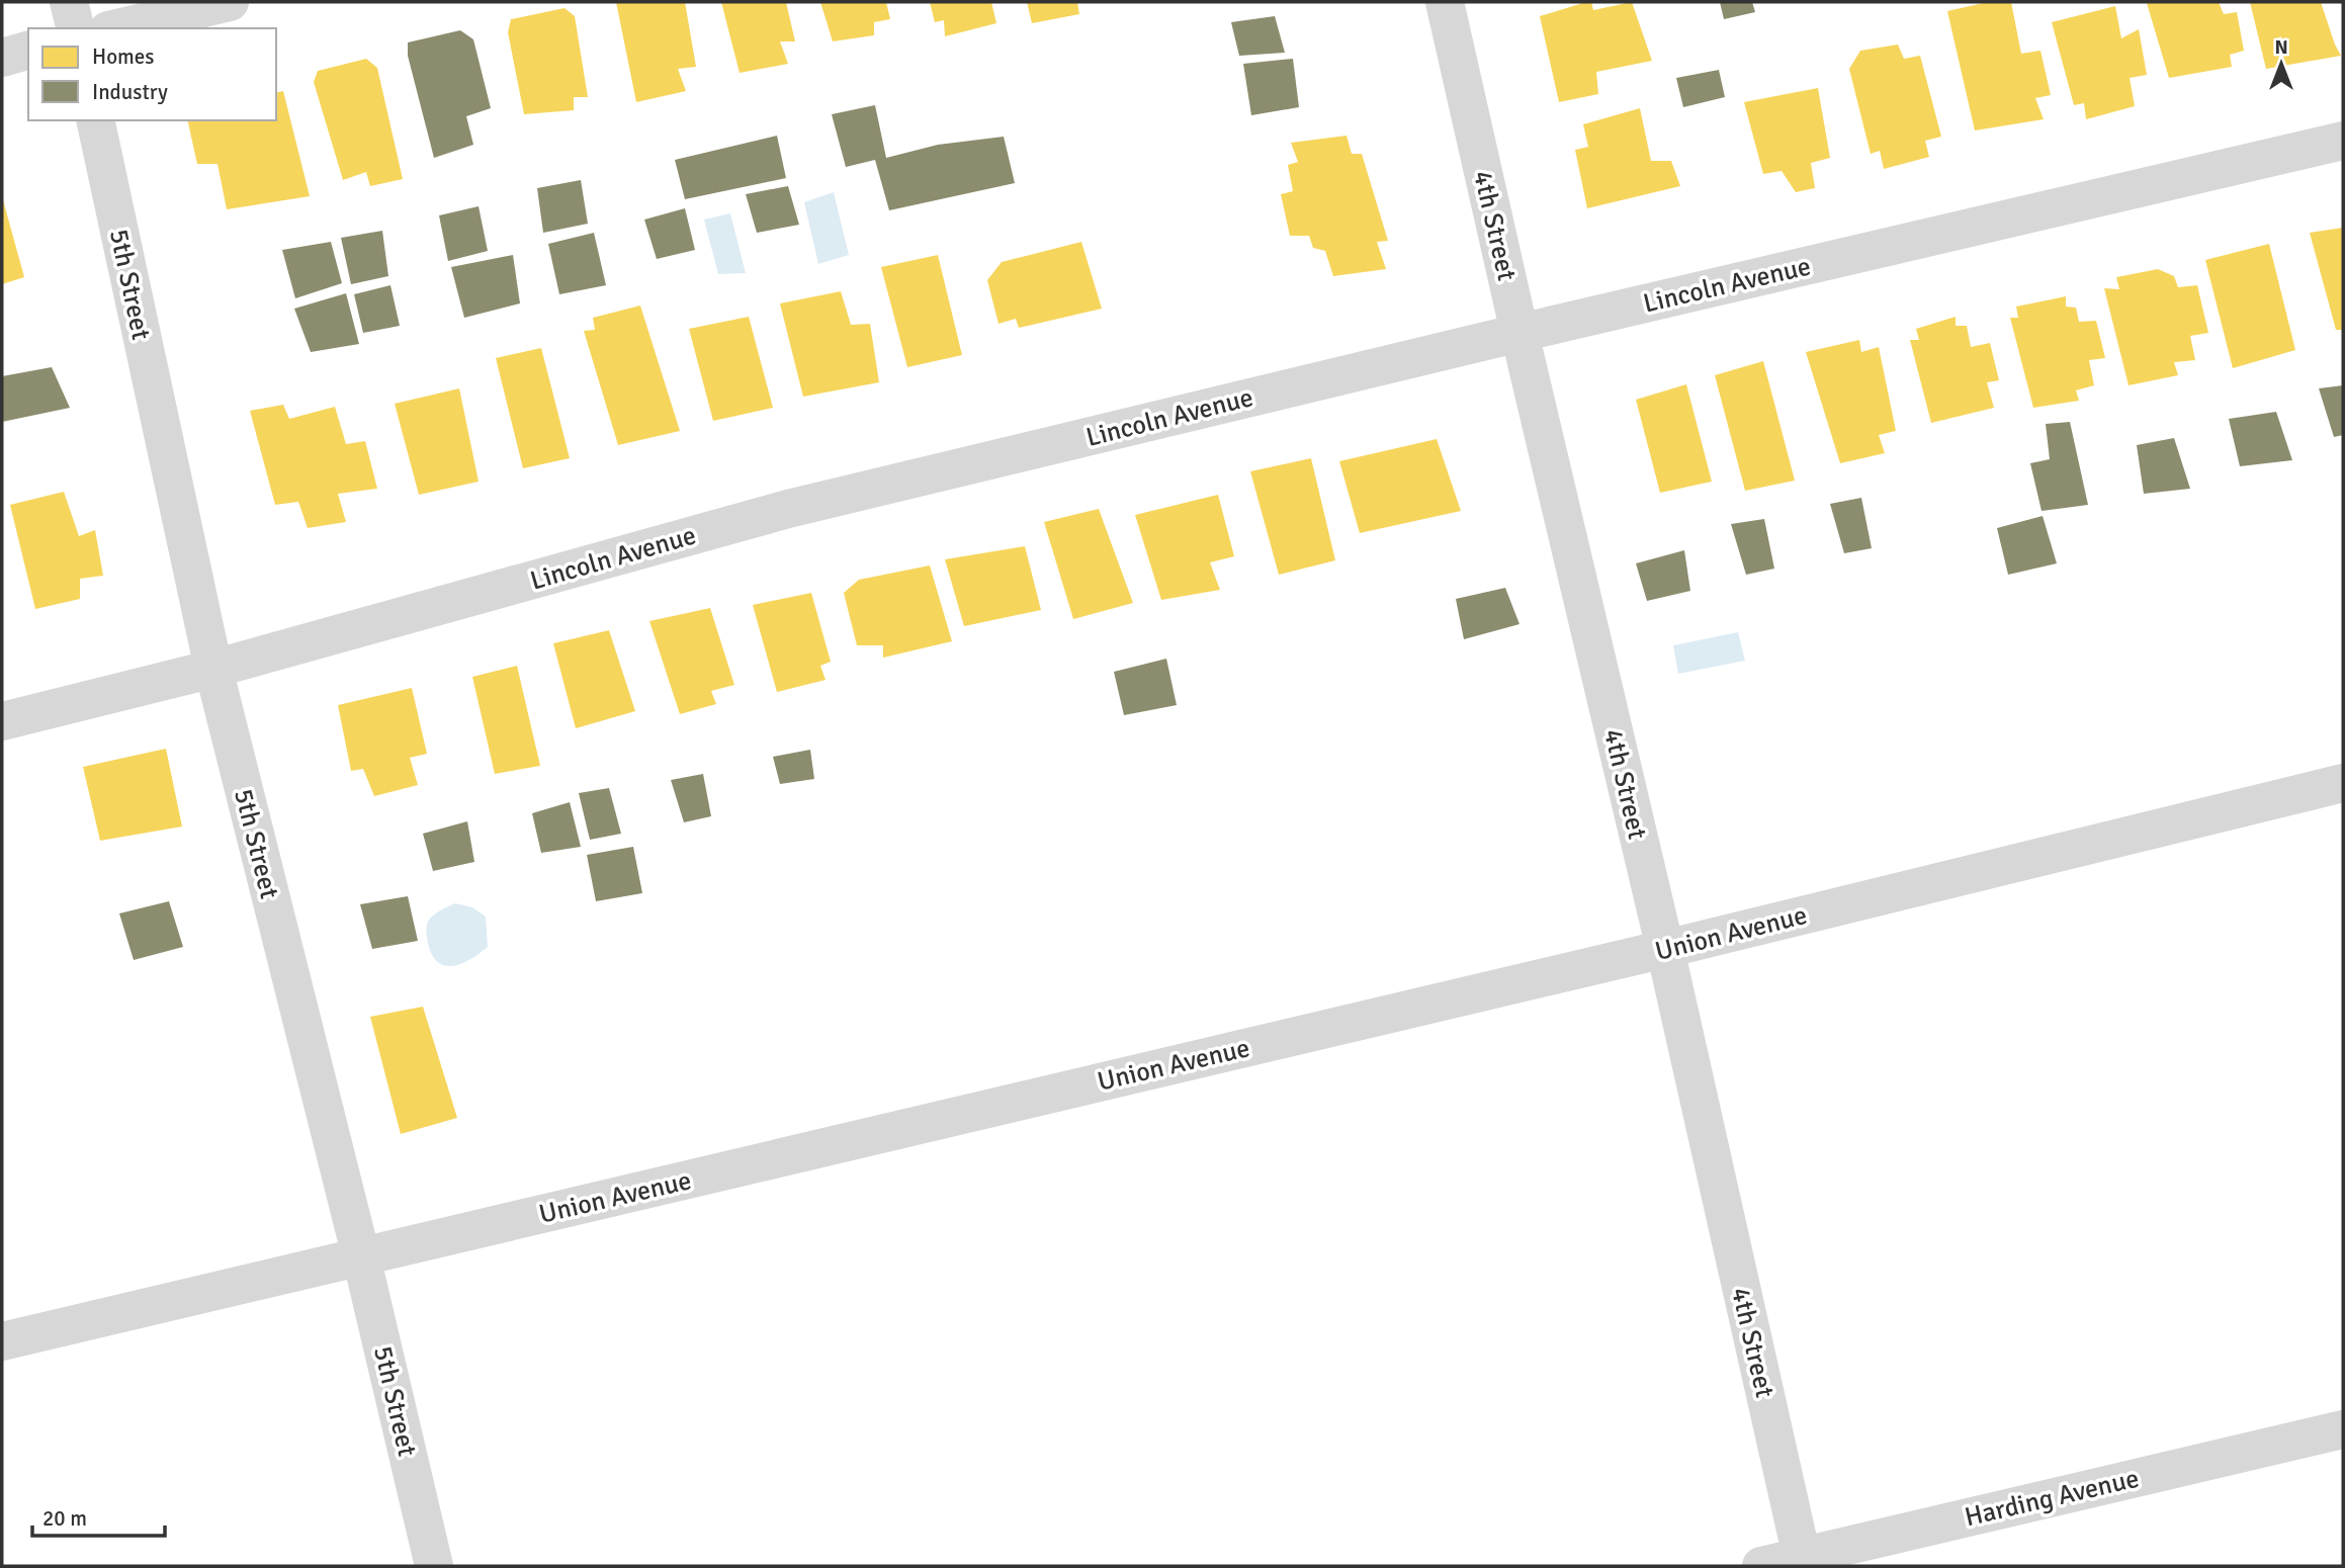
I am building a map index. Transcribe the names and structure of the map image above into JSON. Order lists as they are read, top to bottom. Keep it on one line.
{"streets":{"street":["4th Street","5th Street","Lincoln Avenue","Union Avenue","Harding Avenue"]},"crossings":[["4th Street","Lincoln Avenue"],["4th Street","Union Avenue"],["4th Street","Harding Avenue"],["5th Street","Lincoln Avenue"],["5th Street","Union Avenue"]],"legend":["Homes","Industry"],"scale_bar":"20 m","north":"top"}
